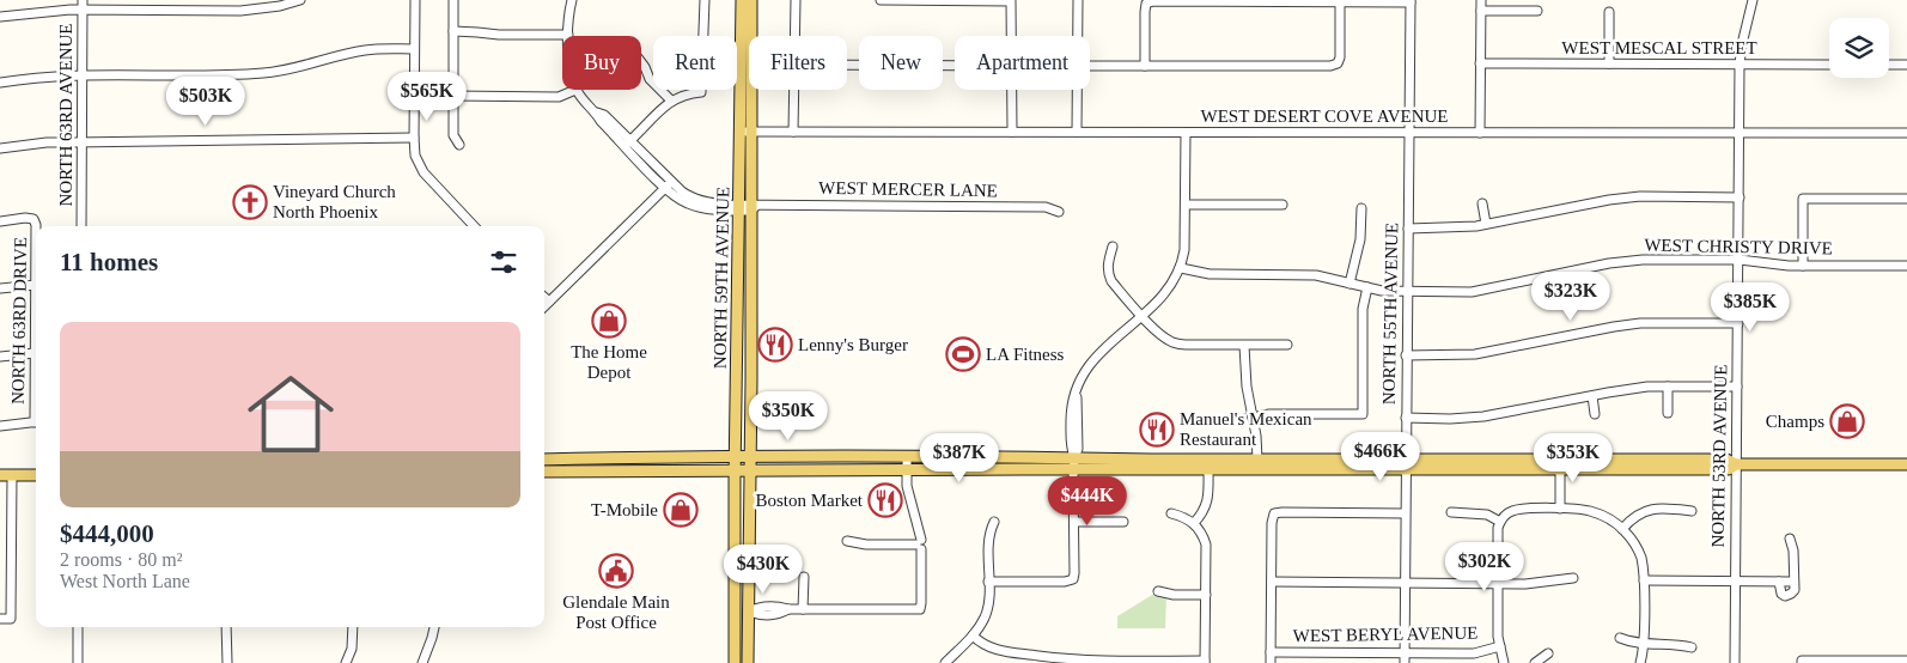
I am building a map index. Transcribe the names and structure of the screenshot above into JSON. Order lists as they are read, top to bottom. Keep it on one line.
{"streets":{"main road":["NORTH 59TH AVENUE"],"street":["WEST MESCAL STREET","NORTH 63RD AVENUE","WEST DESERT COVE AVENUE","WEST MERCER LANE","WEST CHRISTY DRIVE","NORTH 55TH AVENUE","NORTH 63RD DRIVE","NORTH 53RD AVENUE","WEST BERYL AVENUE"]},"crossings":[["WEST MESCAL STREET","NORTH 53RD AVENUE"],["WEST DESERT COVE AVENUE","NORTH 59TH AVENUE"],["WEST DESERT COVE AVENUE","NORTH 55TH AVENUE"],["WEST DESERT COVE AVENUE","NORTH 53RD AVENUE"],["WEST MERCER LANE","NORTH 59TH AVENUE"],["WEST CHRISTY DRIVE","NORTH 55TH AVENUE"],["WEST CHRISTY DRIVE","NORTH 53RD AVENUE"],["NORTH 55TH AVENUE","WEST BERYL AVENUE"]],"places":{"church":["Vineyard Church North Phoenix"],"shop":["The Home Depot","Champs","T-Mobile"],"restaurant":["Lenny's Burger","Manuel's Mexican Restaurant","Boston Market"],"sports":["LA Fitness"],"public building":["Glendale Main Post Office"]},"page":{"chip":["Buy","Rent","Filters","New","Apartment"],"price":["$565K","$503K","$323K","$385K","$350K","$466K","$387K","$353K","$444K","$302K","$430K"],"heading":"11 homes","list":[{"name":"$444,000","note":"2 rooms · 80 m² · West North Lane"}]}}
